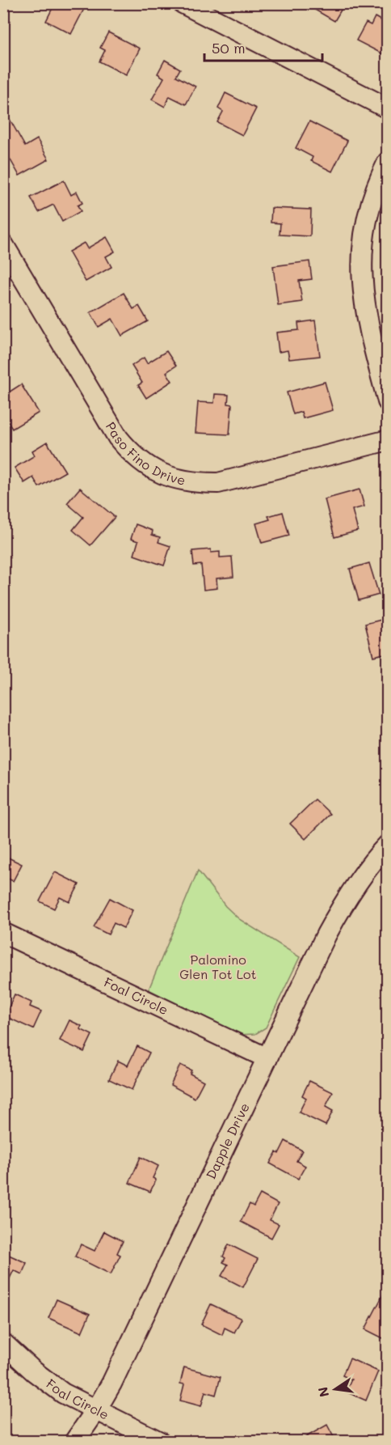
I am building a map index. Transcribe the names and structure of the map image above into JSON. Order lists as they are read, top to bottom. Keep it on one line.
{"streets":{"street":["Paso Fino Drive","Foal Circle","Dapple Drive"]},"crossings":[["Foal Circle","Dapple Drive"]],"parks":["Palomino Glen Tot Lot"],"scale_bar":"50 m","north":"left"}
